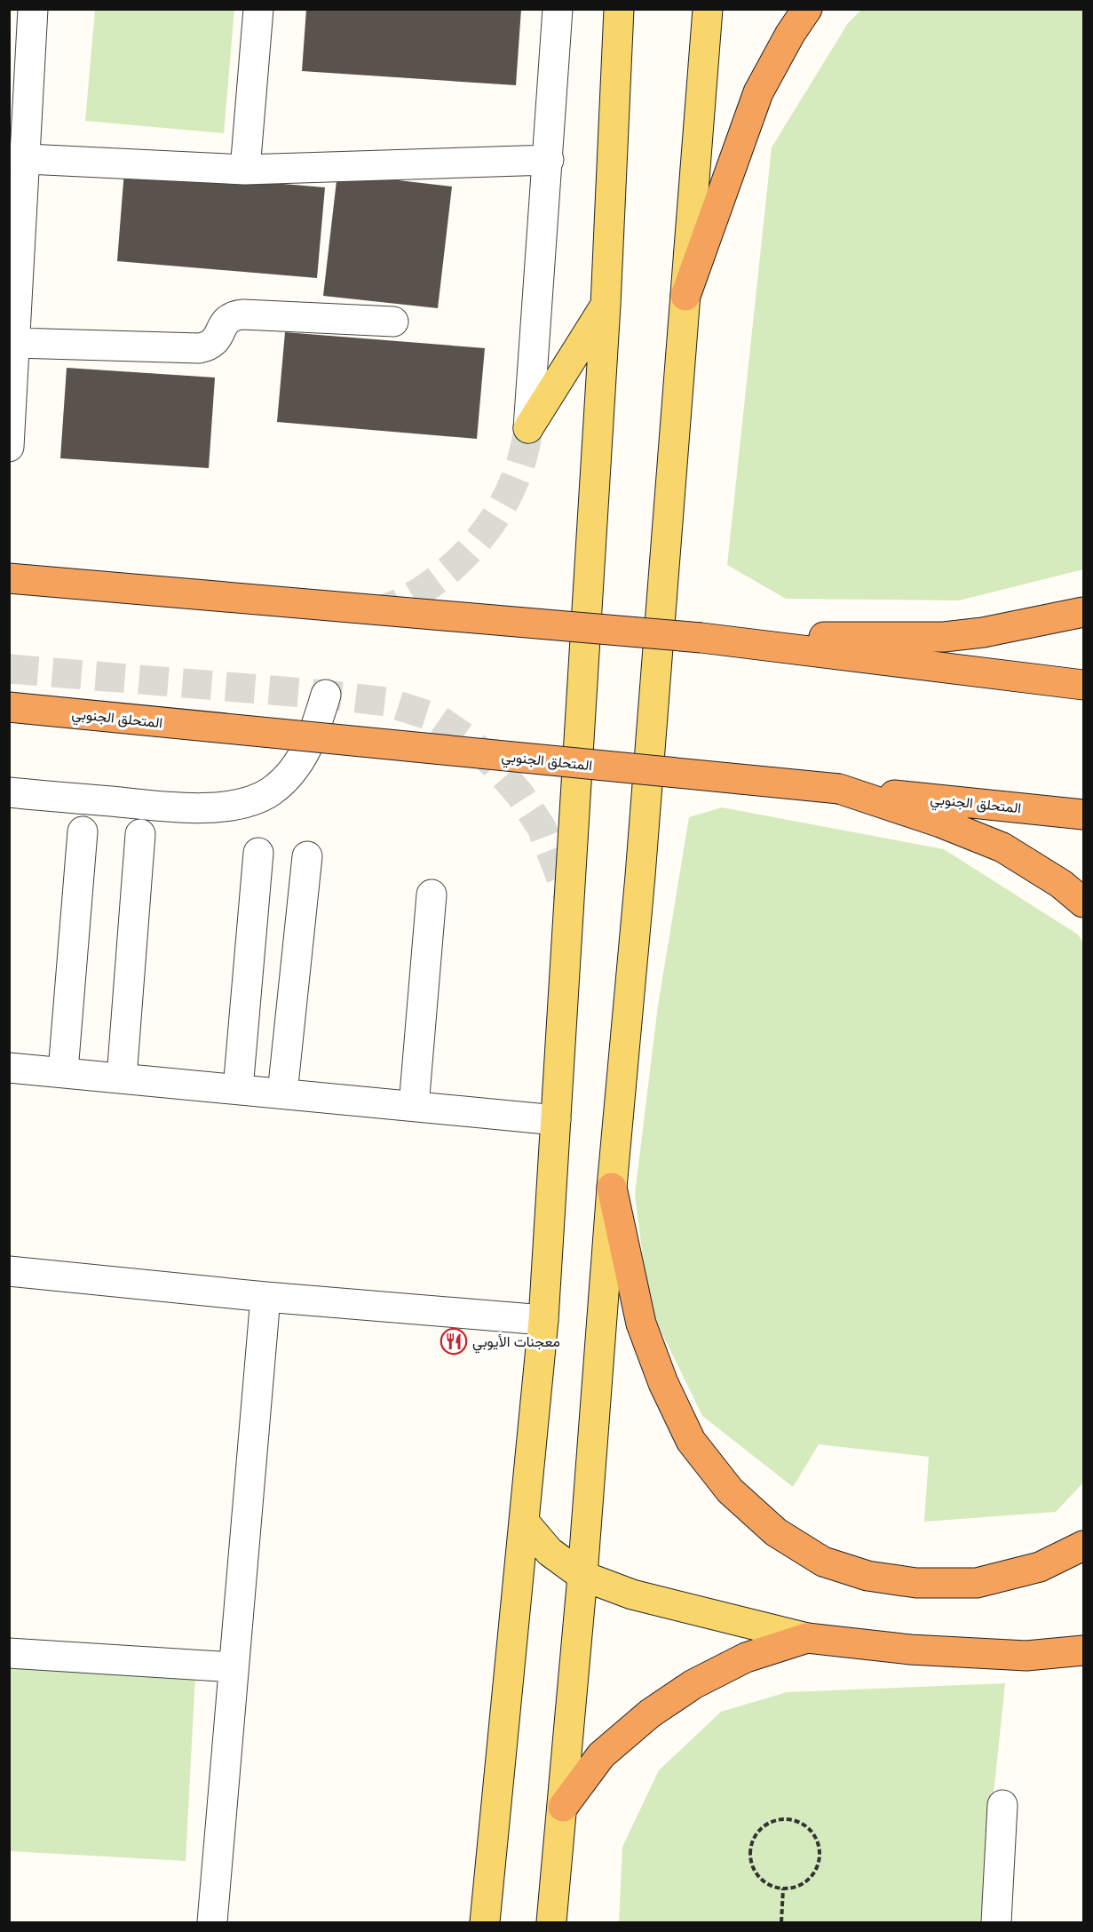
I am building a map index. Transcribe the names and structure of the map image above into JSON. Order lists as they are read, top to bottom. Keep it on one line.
{"streets":{"highway":["المتحلق الجنوبي"]},"places":{"restaurant":["معجنات الأيوبي"]}}
